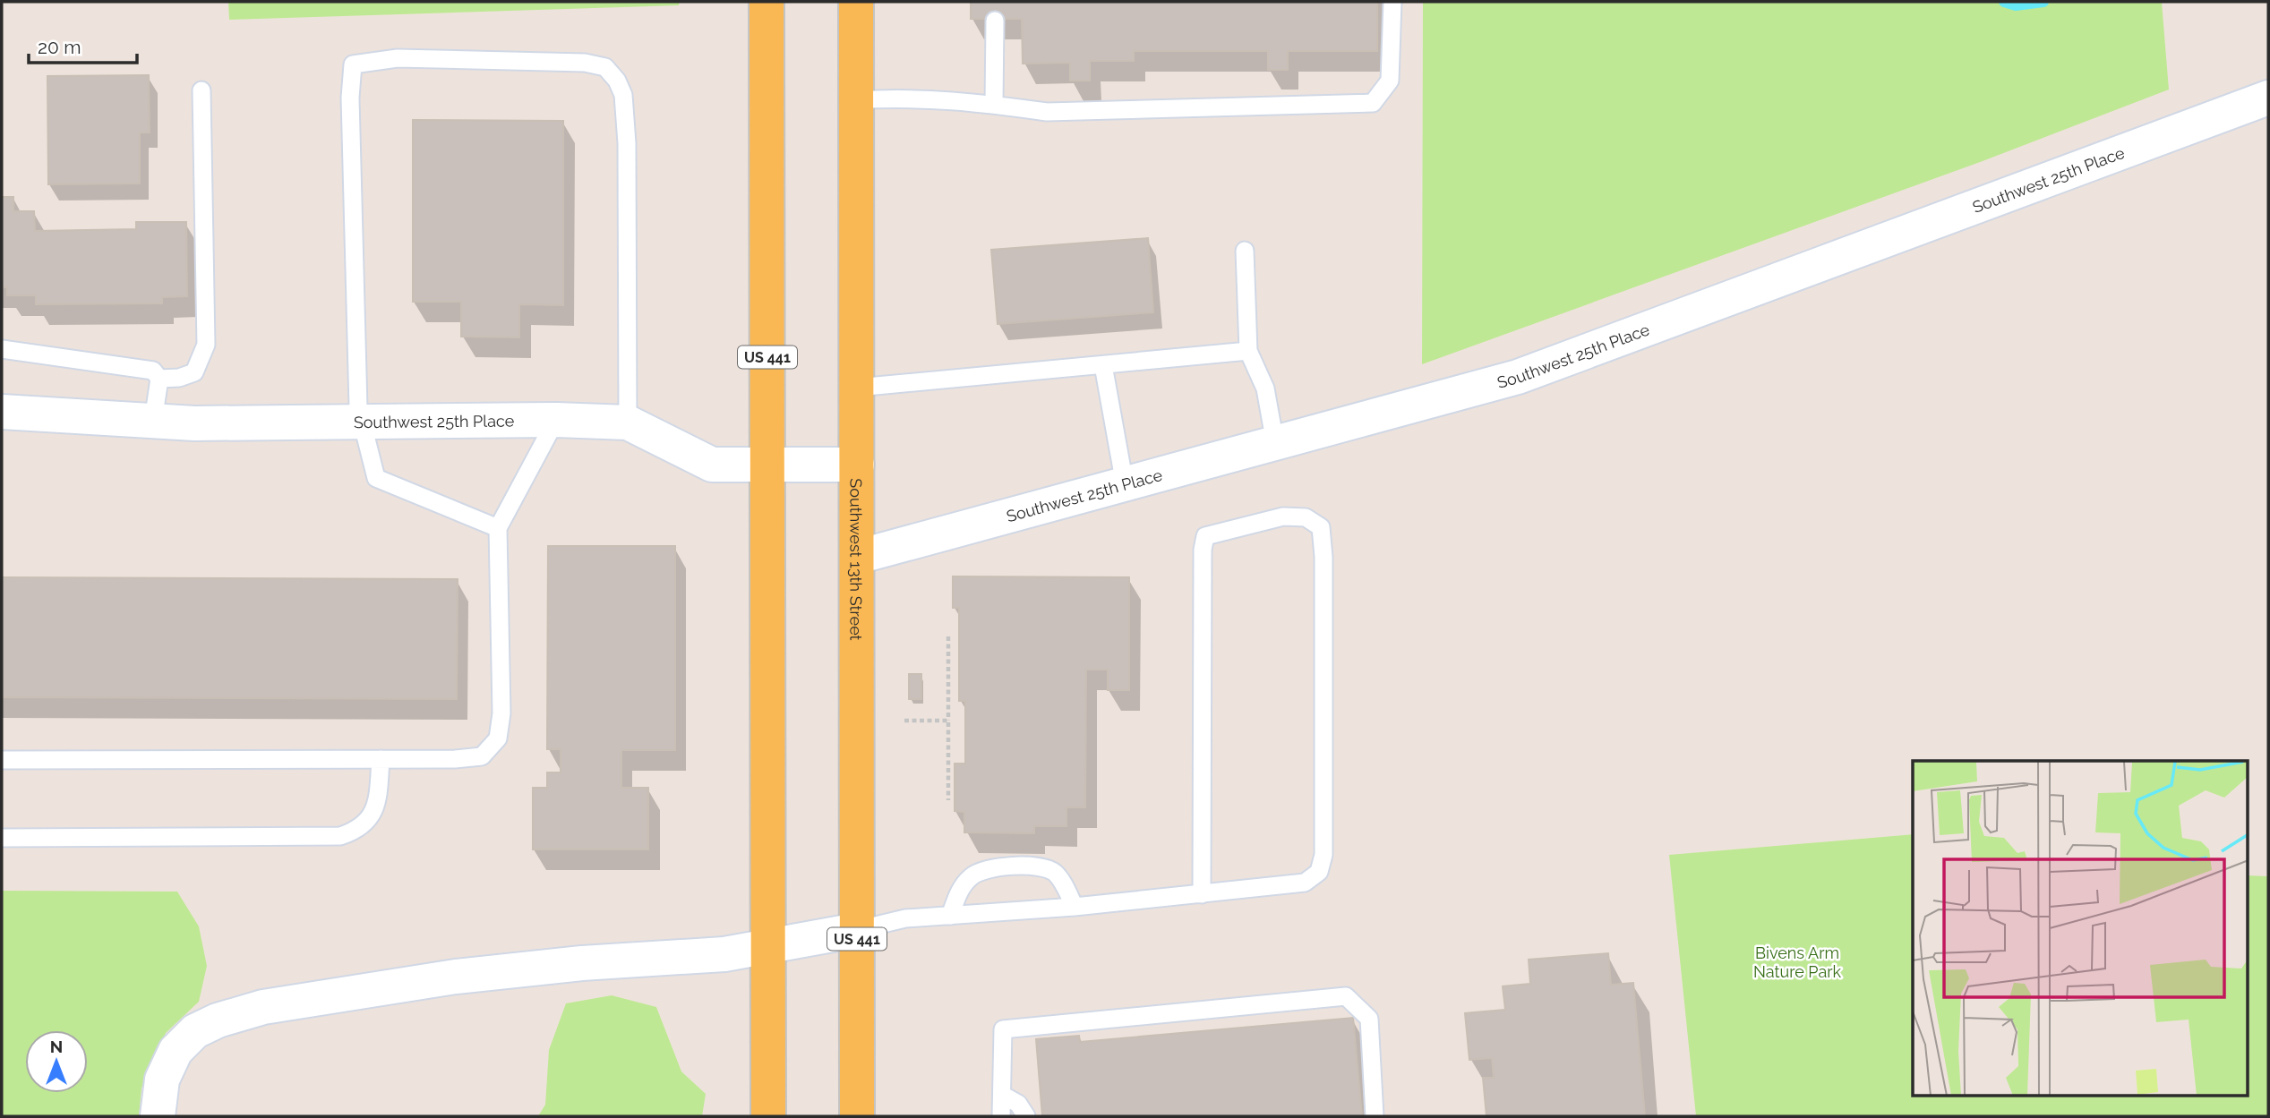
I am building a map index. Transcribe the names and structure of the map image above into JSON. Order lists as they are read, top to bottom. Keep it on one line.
{"streets":{"main road":["US 441","Southwest 13th Street"],"street":["Southwest 25th Place"]},"crossings":[["Southwest 25th Place","US 441"],["Southwest 25th Place","Southwest 13th Street"]],"parks":["Bivens Arm Nature Park"],"scale_bar":"20 m","north":"top"}
